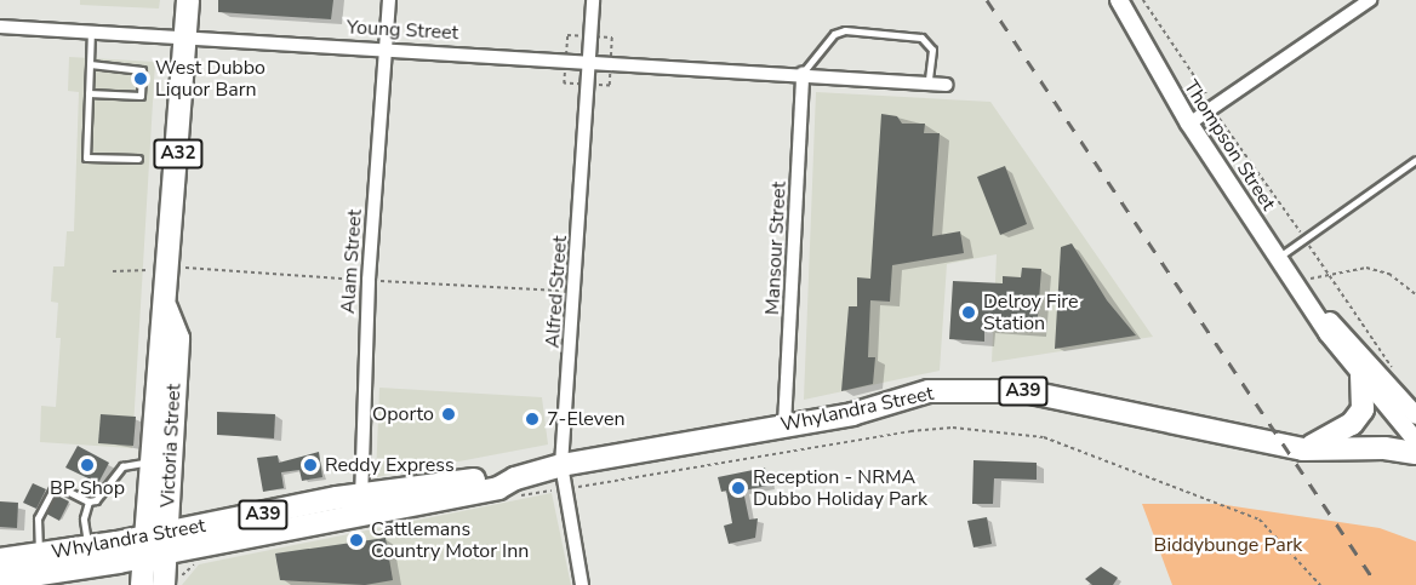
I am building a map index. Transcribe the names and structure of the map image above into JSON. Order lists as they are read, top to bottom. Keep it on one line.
{"streets":{"highway":["A32","A39","Whylandra Street","Victoria Street"],"street":["Young Street","Thompson Street","Mansour Street","Alam Street","Alfred Street"]},"crossings":[["Young Street","Mansour Street"],["Young Street","Alam Street"],["Young Street","Alfred Street"],["Young Street","Victoria Street"],["Mansour Street","Whylandra Street"],["Alam Street","Whylandra Street"],["Alfred Street","Whylandra Street"],["Whylandra Street","Victoria Street"]],"parks":["Biddybunge Park"],"places":["West Dubbo Liquor Barn","Delroy Fire Station","Oporto","7-Eleven","BP Shop","Reddy Express","Reception - NRMA Dubbo Holiday Park","Cattlemans Country Motor Inn"]}
